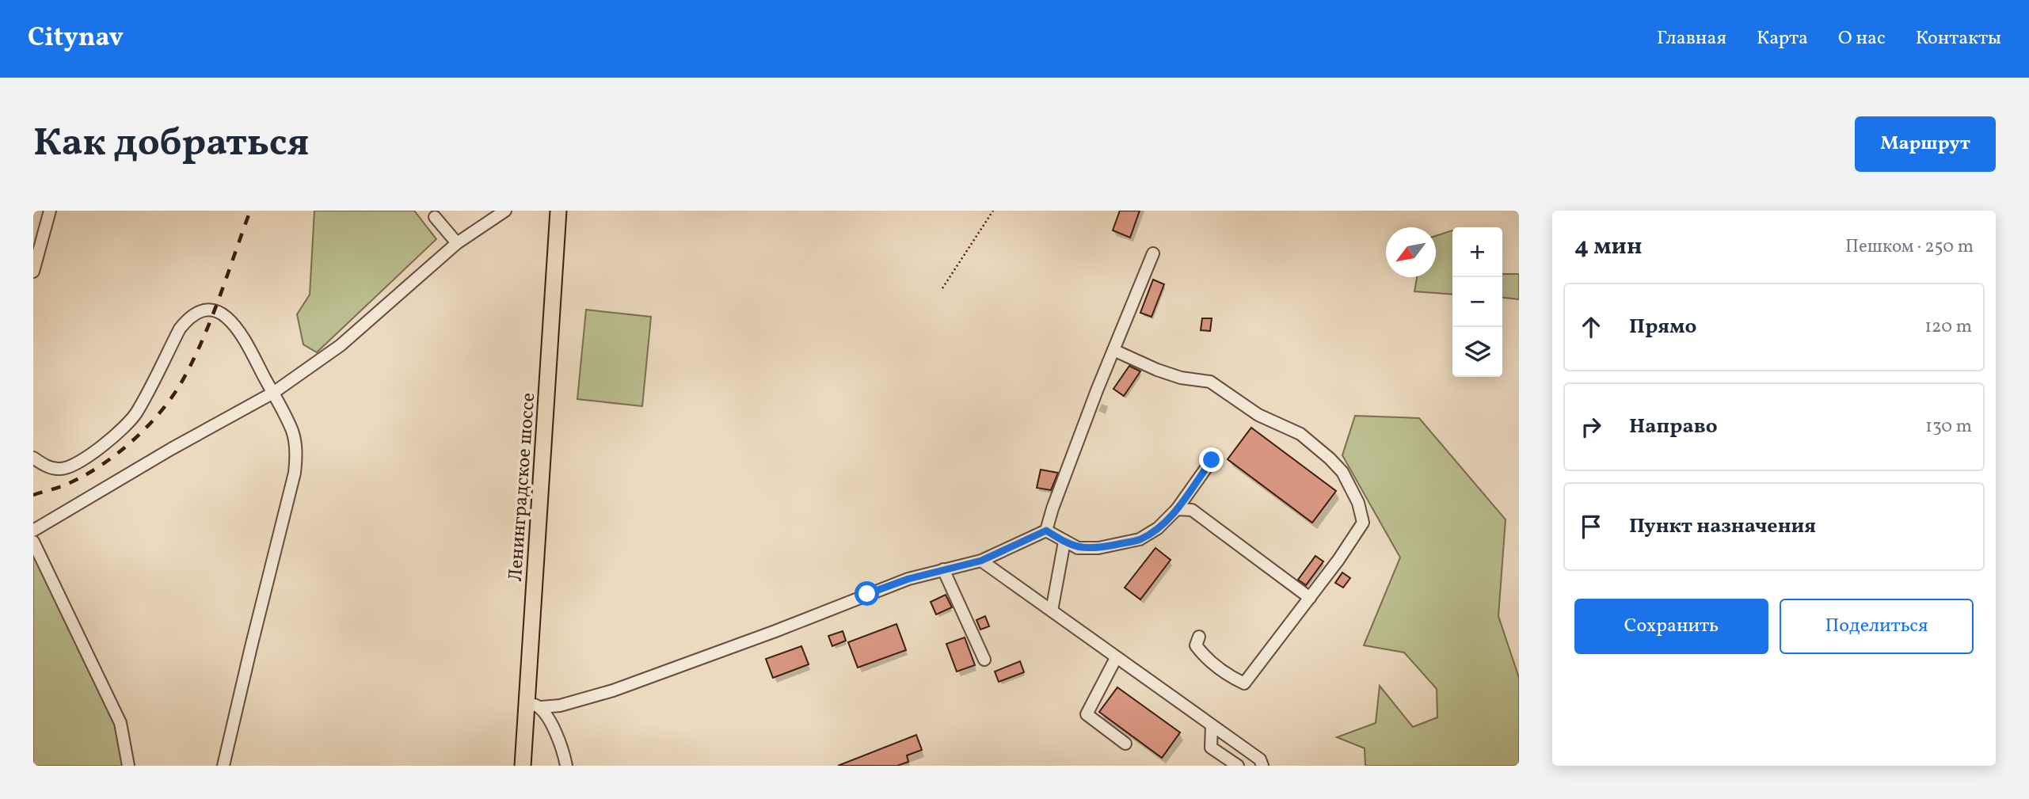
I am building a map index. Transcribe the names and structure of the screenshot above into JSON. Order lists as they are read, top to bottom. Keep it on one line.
{"streets":{"main road":["Ленинградское шоссе"]},"north":"bottom left","page":{"header":"Citynav","nav":["Главная","Карта","О нас","Контакты"],"buttons":["Маршрут",["Сохранить","Поделиться"]],"title":"Как добраться","heading":["4 мин","Пешком · 250 m"],"map_buttons":["+","−"],"list":[["Прямо","120 m"],["Направо","130 m"],"Пункт назначения"]}}
